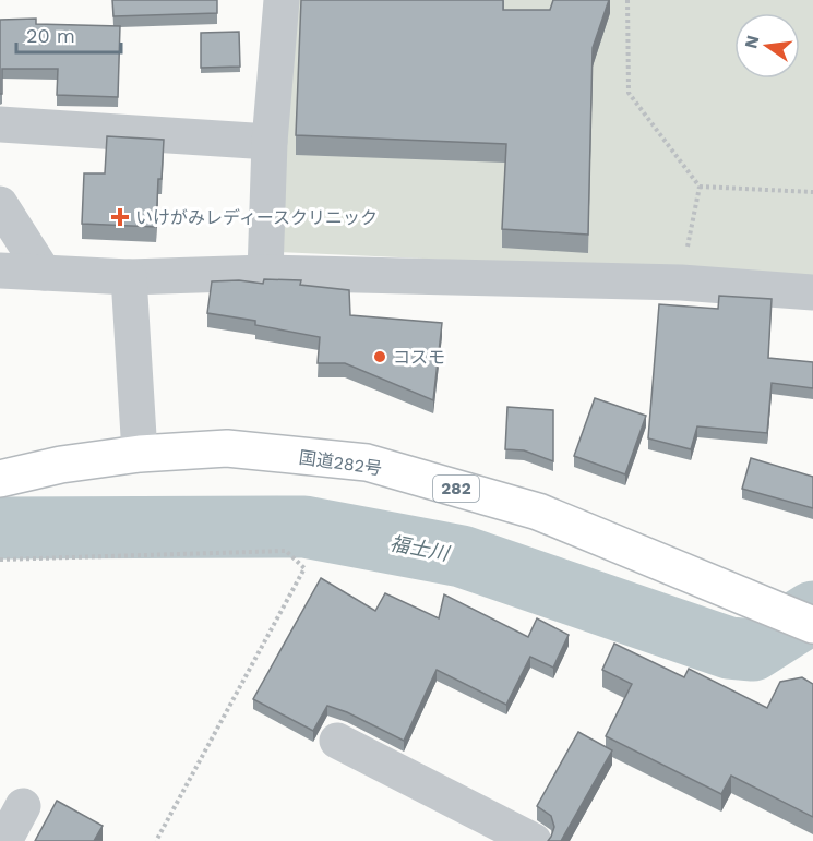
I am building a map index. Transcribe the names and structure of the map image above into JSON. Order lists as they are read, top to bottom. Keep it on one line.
{"streets":{"highway":["国道282号","282"]},"water":["福士川"],"places":{"health":["いけがみレディースクリニック"],"other":["コスモ"]},"scale_bar":"20 m","north":"left"}
